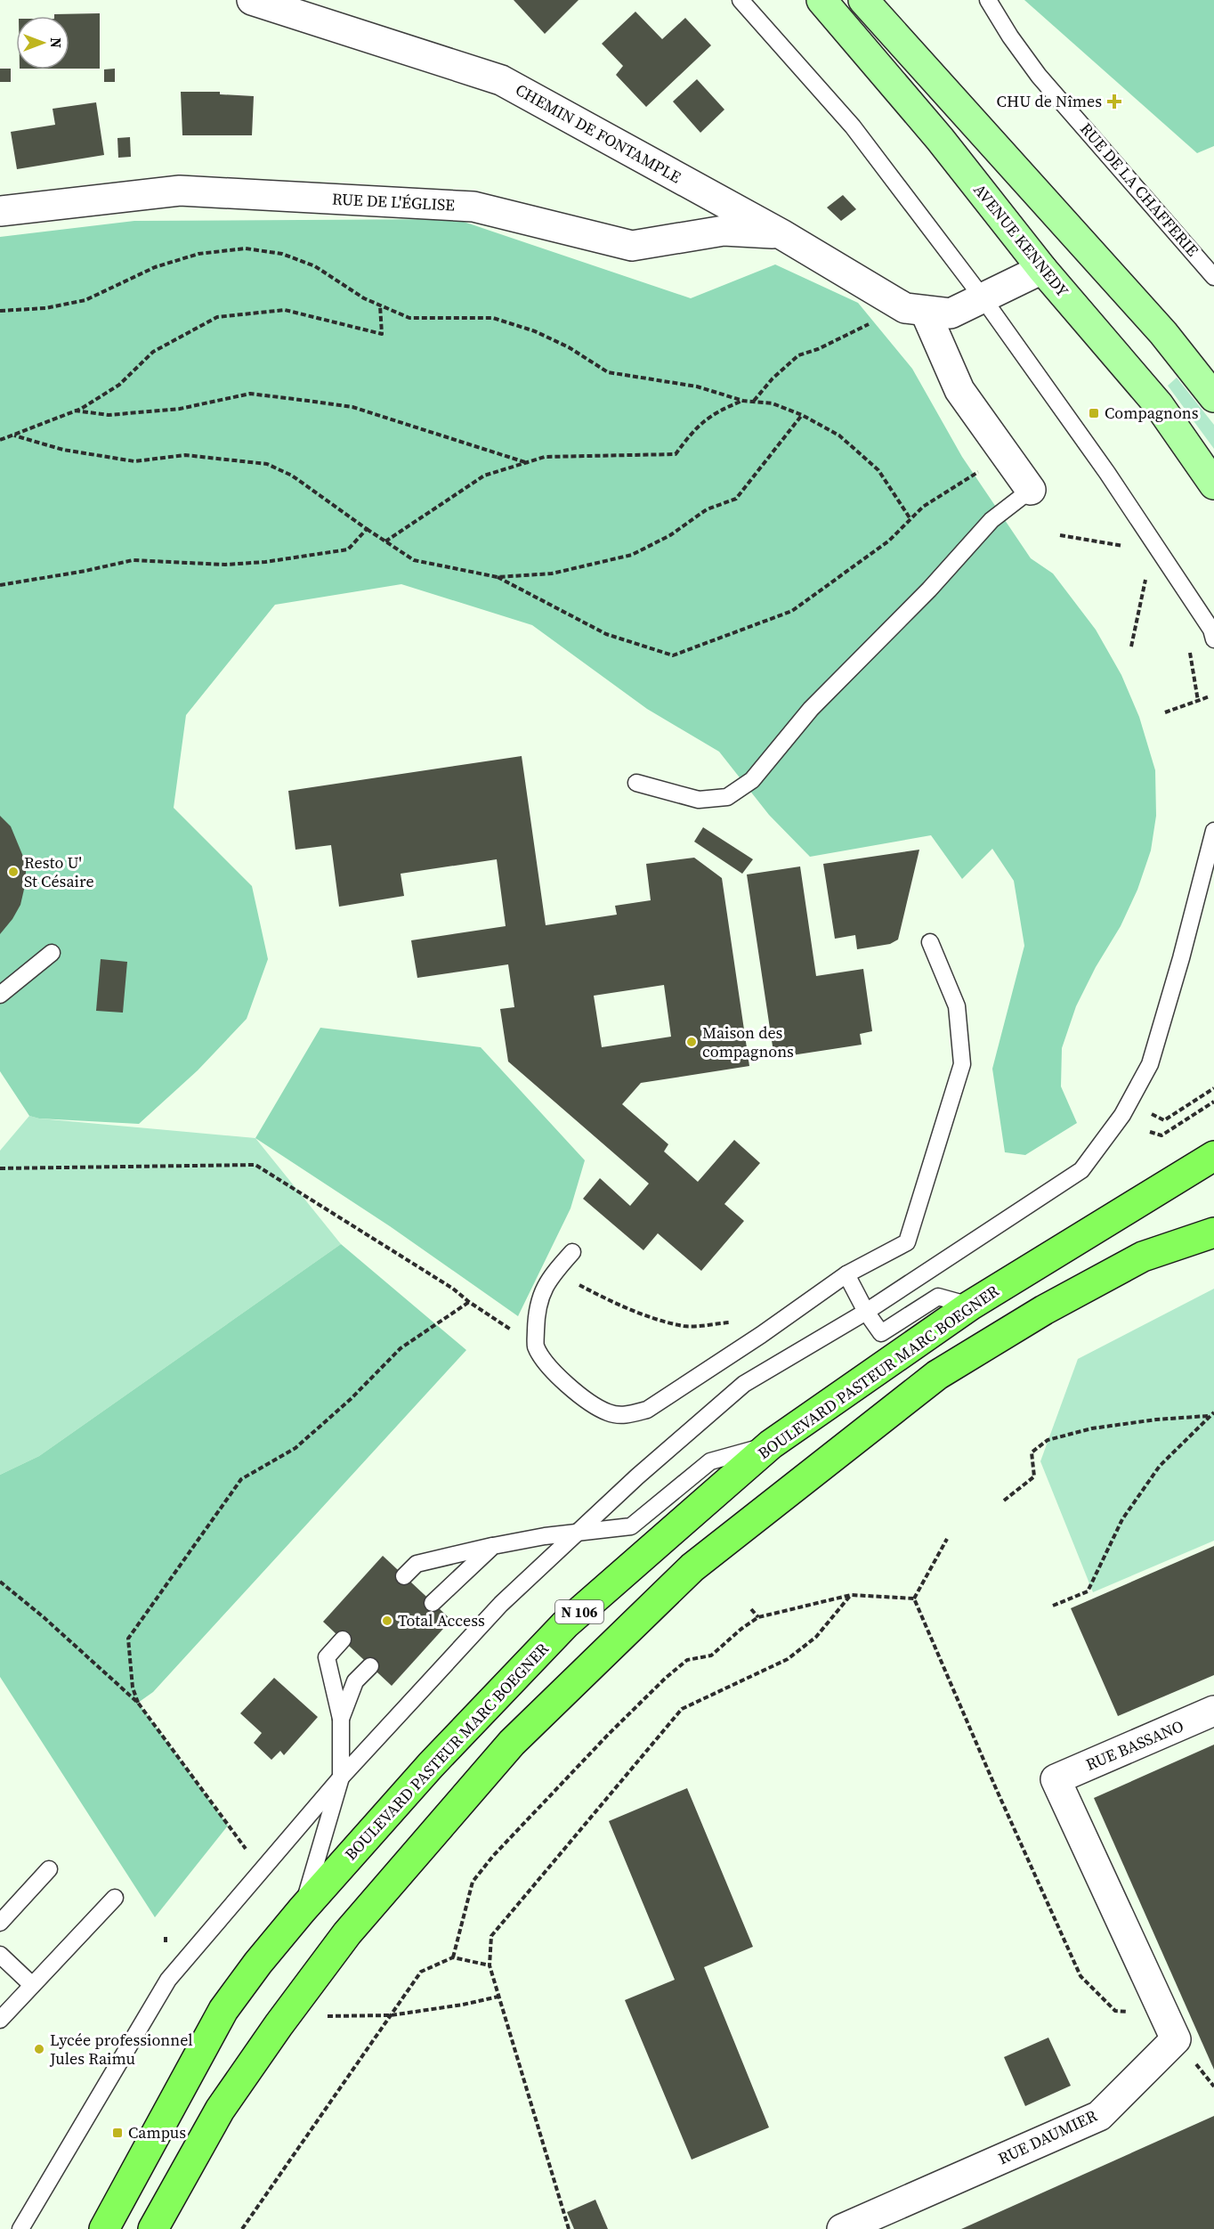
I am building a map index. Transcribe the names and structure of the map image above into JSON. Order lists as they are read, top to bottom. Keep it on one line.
{"streets":{"main road":["AVENUE KENNEDY","BOULEVARD PASTEUR MARC BOEGNER","N 106"],"street":["CHEMIN DE FONTAMPLE","RUE DE L'ÉGLISE","RUE BASSANO","RUE DAUMIER"],"lane":["RUE DE LA CHAFFERIE"]},"crossings":[["CHEMIN DE FONTAMPLE","RUE DE L'ÉGLISE"],["CHEMIN DE FONTAMPLE","AVENUE KENNEDY"],["RUE BASSANO","RUE DAUMIER"]],"places":{"health":["CHU de Nîmes"],"transit":["Compagnons","Campus"],"other":["Resto U' St Césaire","Maison des compagnons","Total Access","Lycée professionnel Jules Raimu"]},"north":"right"}
